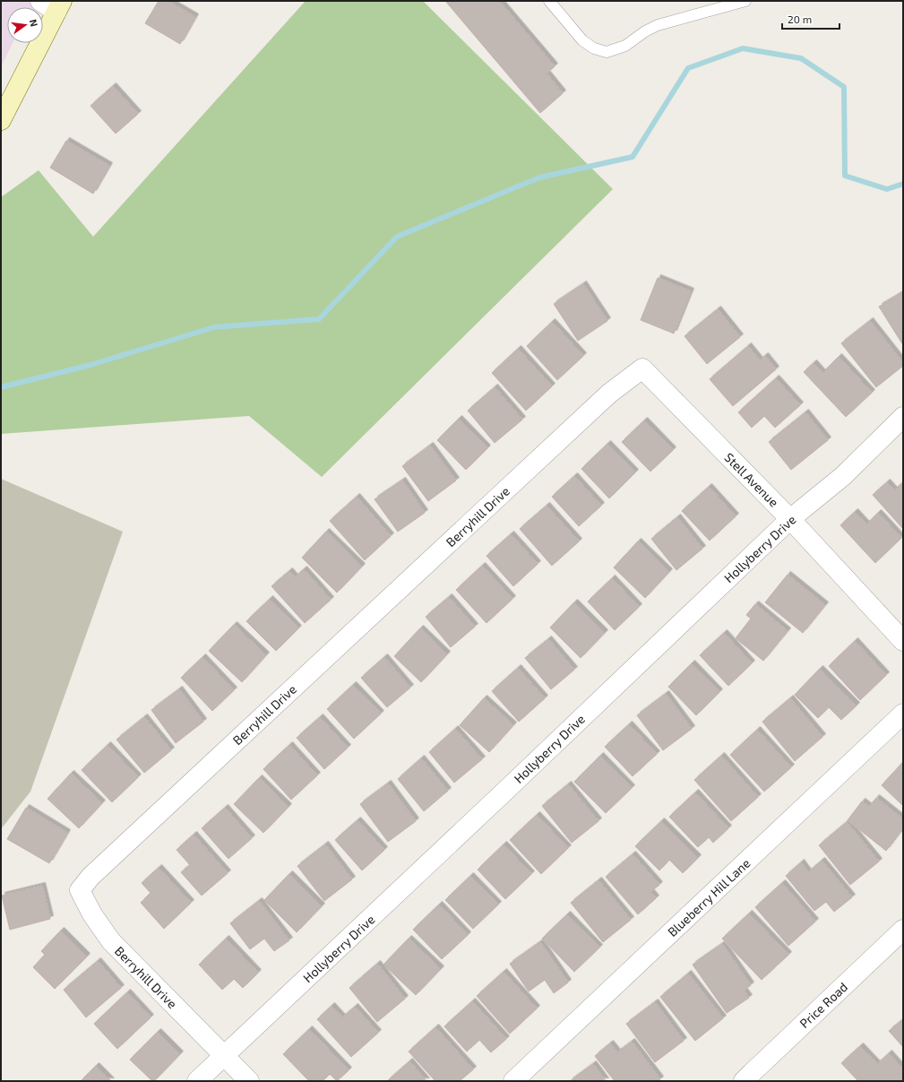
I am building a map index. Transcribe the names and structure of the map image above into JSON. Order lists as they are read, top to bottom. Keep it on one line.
{"streets":{"street":["Stell Avenue","Berryhill Drive","Hollyberry Drive","Blueberry Hill Lane","Price Road"]},"crossings":[["Stell Avenue","Berryhill Drive"],["Stell Avenue","Hollyberry Drive"],["Berryhill Drive","Hollyberry Drive"]],"scale_bar":"20 m","north":"right"}
